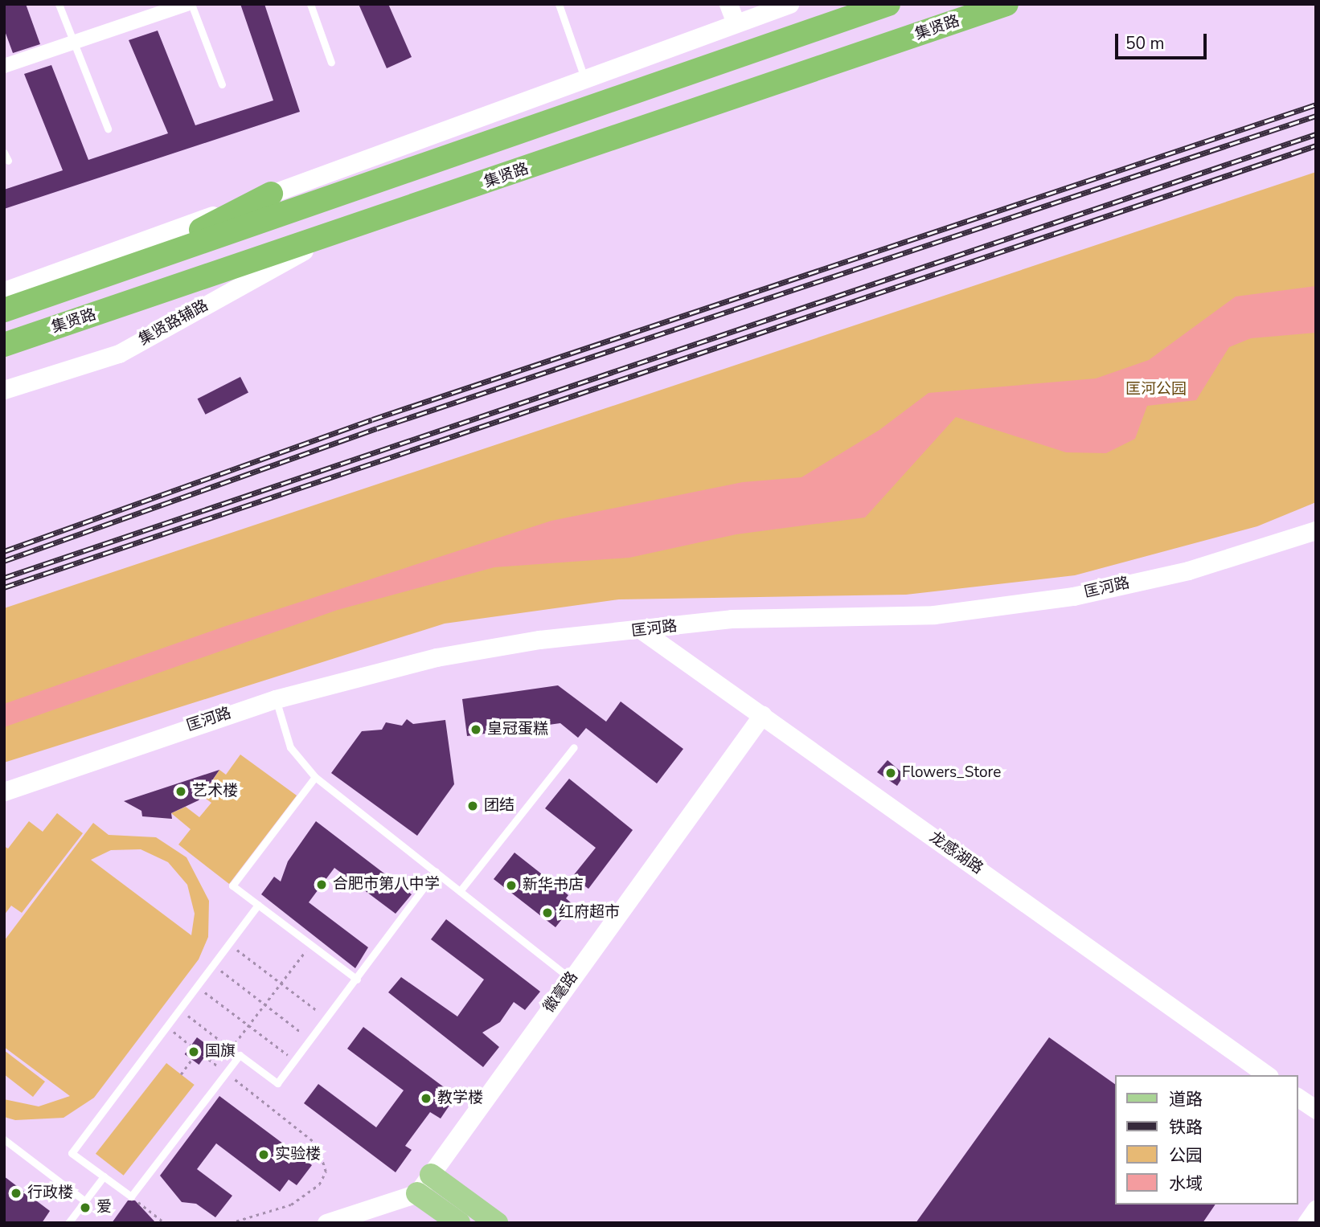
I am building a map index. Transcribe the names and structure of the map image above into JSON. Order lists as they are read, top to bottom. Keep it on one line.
{"streets":{"highway":["集贤路"],"street":["集贤路辅路","匡河路","龙感湖路","徽毫路"]},"crossings":[["集贤路","集贤路辅路"],["匡河路","龙感湖路"],["龙感湖路","徽毫路"]],"parks":["匡河公园"],"places":["皇冠蛋糕","Flowers_Store","艺术楼","团结","合肥市第八中学","新华书店","红府超市","国旗","教学楼","实验楼","行政楼","爱"],"legend":["道路","铁路","公园","水域"],"scale_bar":"50 m"}
